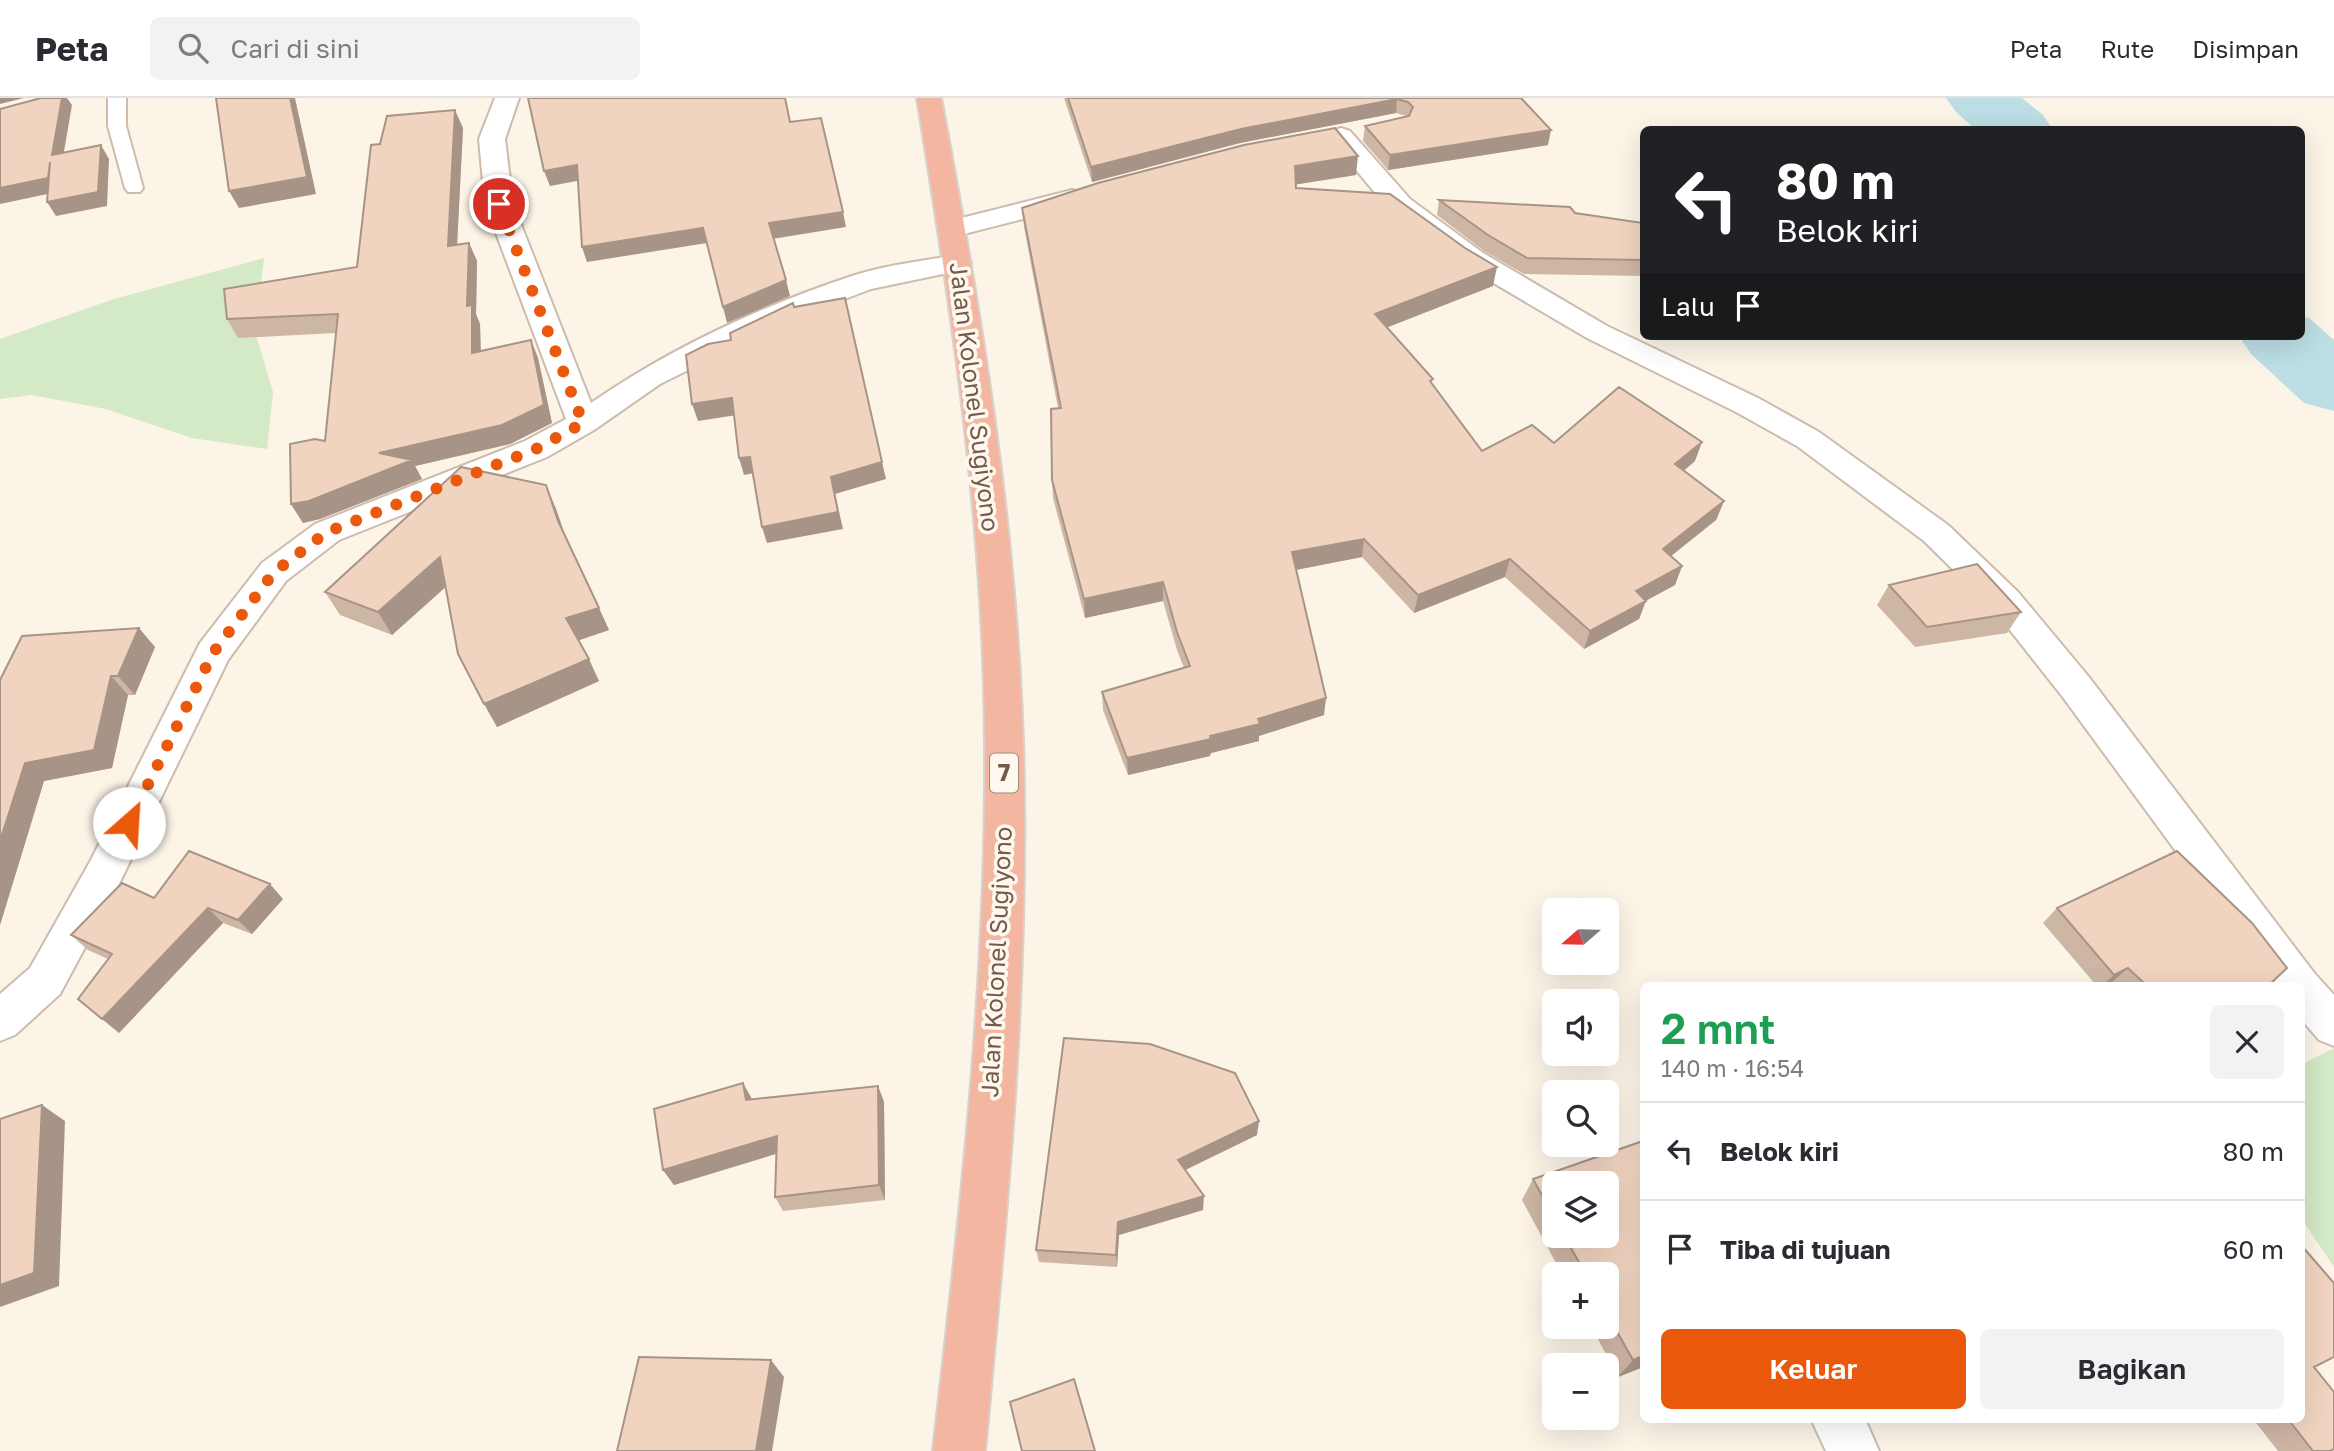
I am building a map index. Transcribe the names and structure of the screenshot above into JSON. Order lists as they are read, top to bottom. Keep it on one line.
{"streets":{"highway":["Jalan Kolonel Sugiyono","7"]},"north":"left","page":{"header":"Peta","search":"Cari di sini","nav":["Peta","Rute","Disimpan"],"turn":["80 m","Belok kiri"],"then":"Lalu","map_buttons":["+","−"],"heading":["2 mnt","140 m · 16:54"],"list":[{"name":"Belok kiri","value":"80 m"},{"name":"Tiba di tujuan","value":"60 m"}],"buttons":["Keluar","Bagikan"]}}
